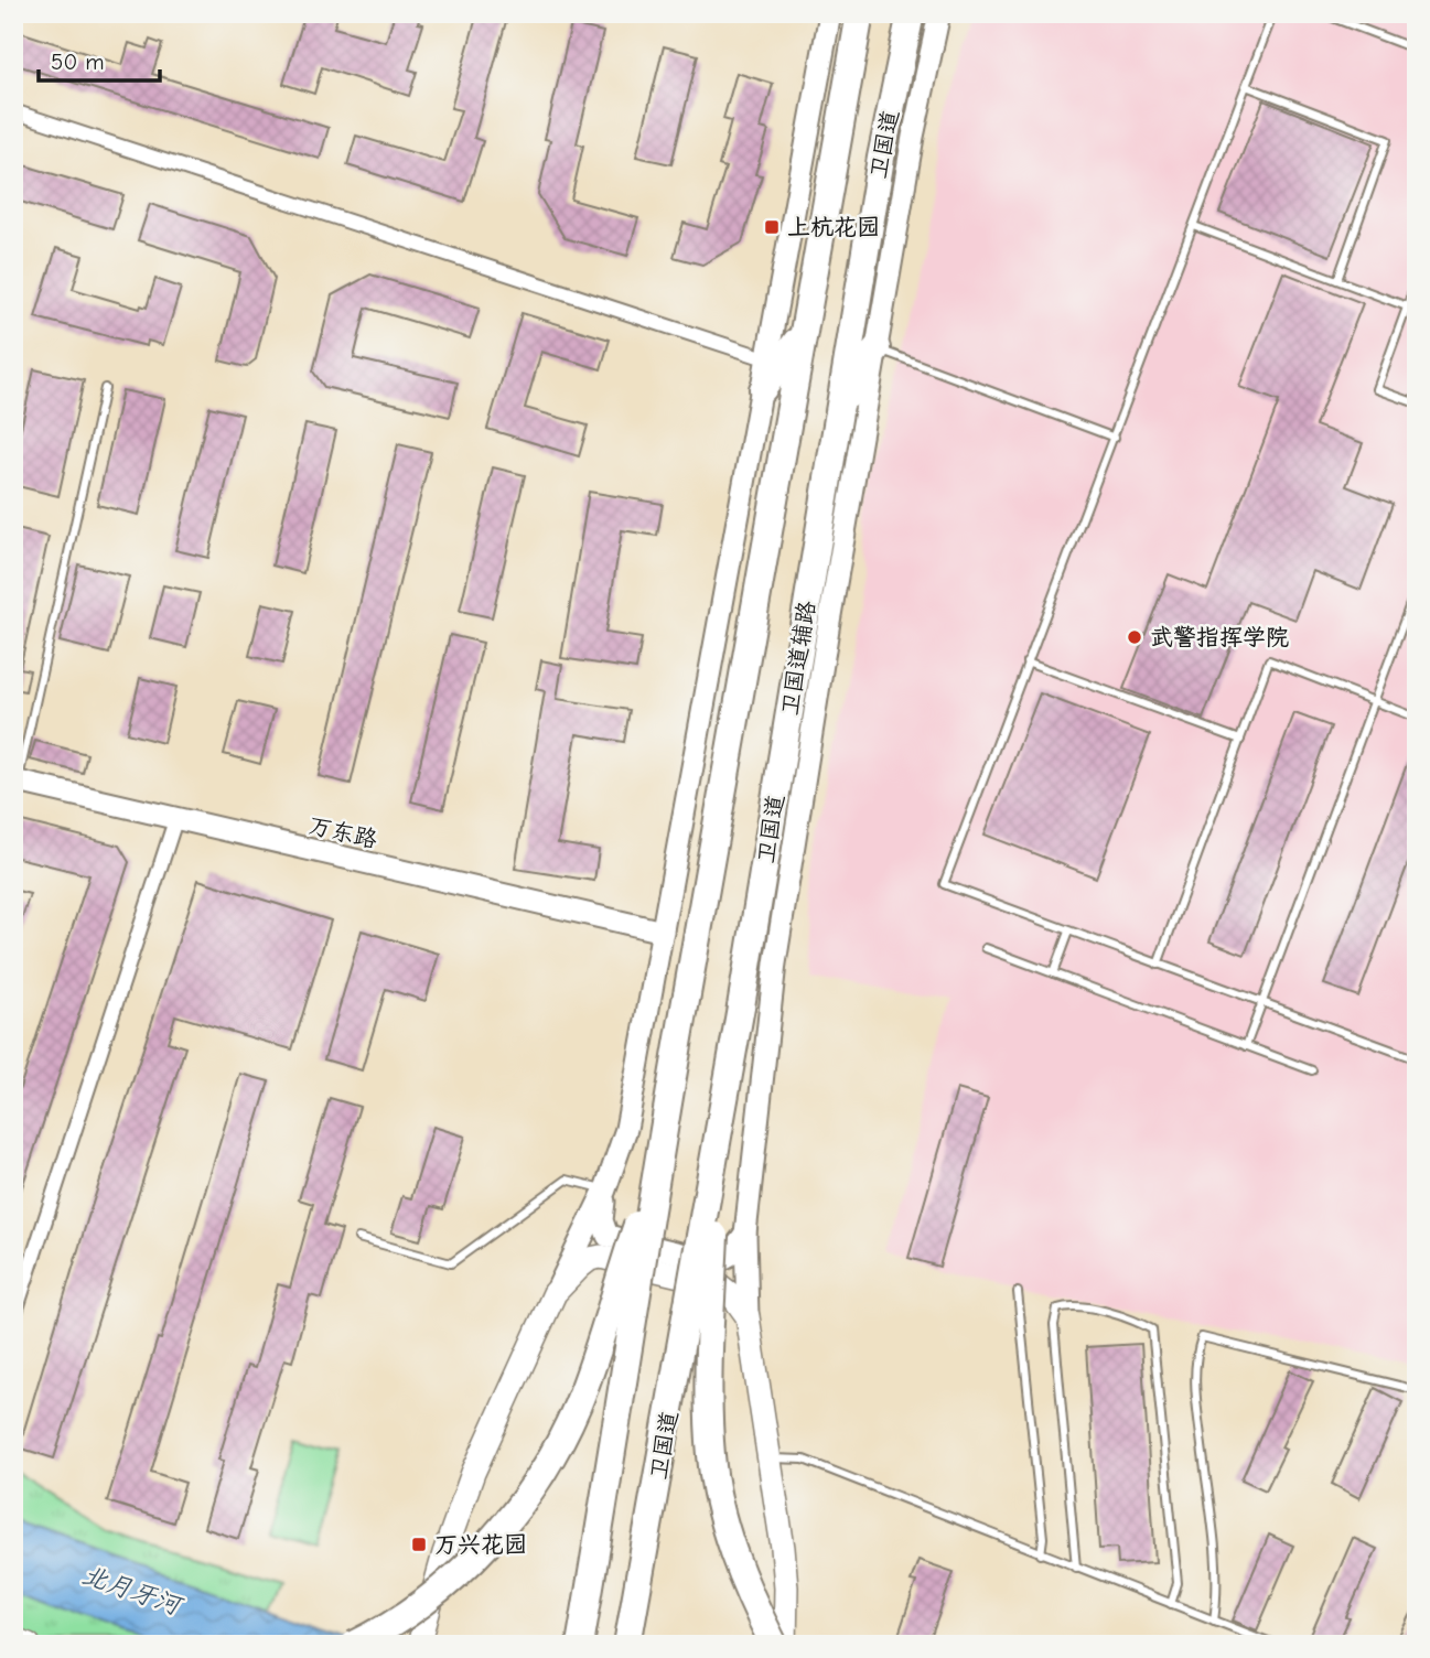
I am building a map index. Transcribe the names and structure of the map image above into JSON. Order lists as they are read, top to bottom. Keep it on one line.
{"streets":{"highway":["卫国道"],"main road":["卫国道辅路","万东路"]},"water":["北月牙河"],"places":{"transit":["上杭花园","万兴花园"],"other":["武警指挥学院"]},"scale_bar":"50 m"}
